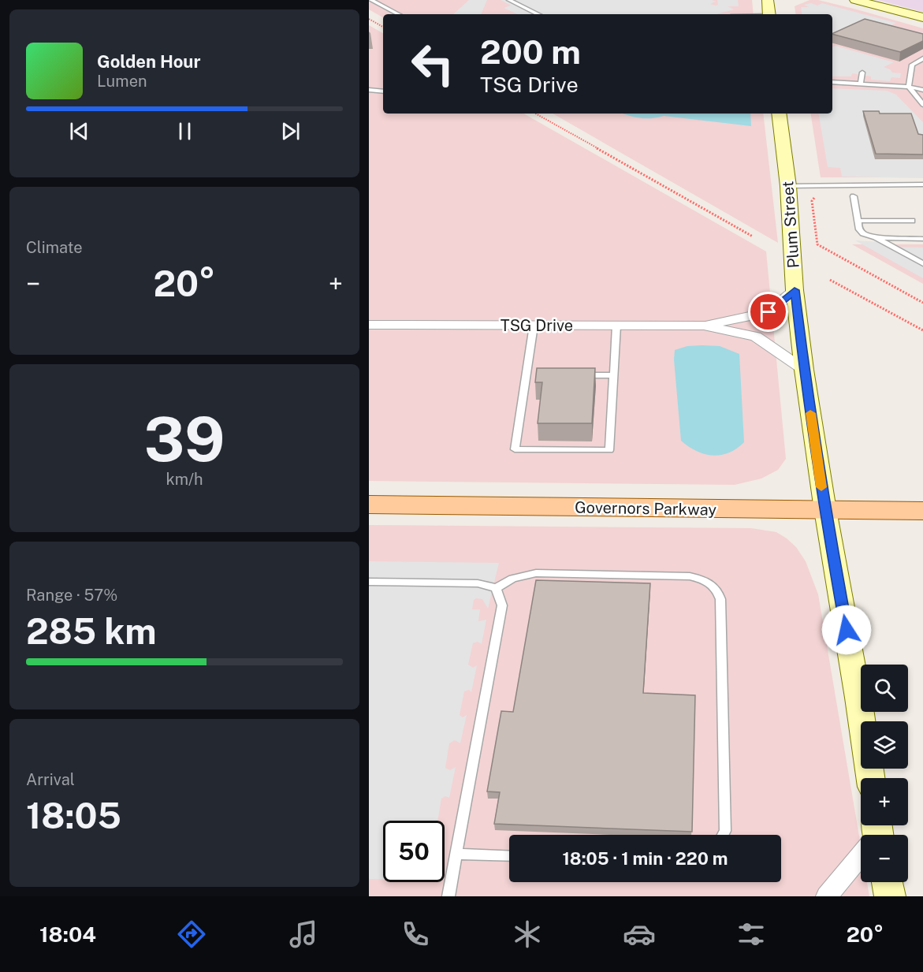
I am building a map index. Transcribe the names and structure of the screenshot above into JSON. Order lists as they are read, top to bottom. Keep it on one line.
{"streets":{"main road":["Plum Street","Governors Parkway"],"street":["TSG Drive"]},"crossings":[["Plum Street","TSG Drive"],["Plum Street","Governors Parkway"]],"page":{"turn":["200 m","TSG Drive"],"song":["Golden Hour","Lumen"],"tile":["Climate",["39","km/h"],["Range · 57%","285 km"],["Arrival","18:05"]],"heat":["−","20°","+"],"map_buttons":["+","−"],"limit":"50","trip":"18:05 · 1 min · 220 m","tabs":["18:04","20°"]}}
